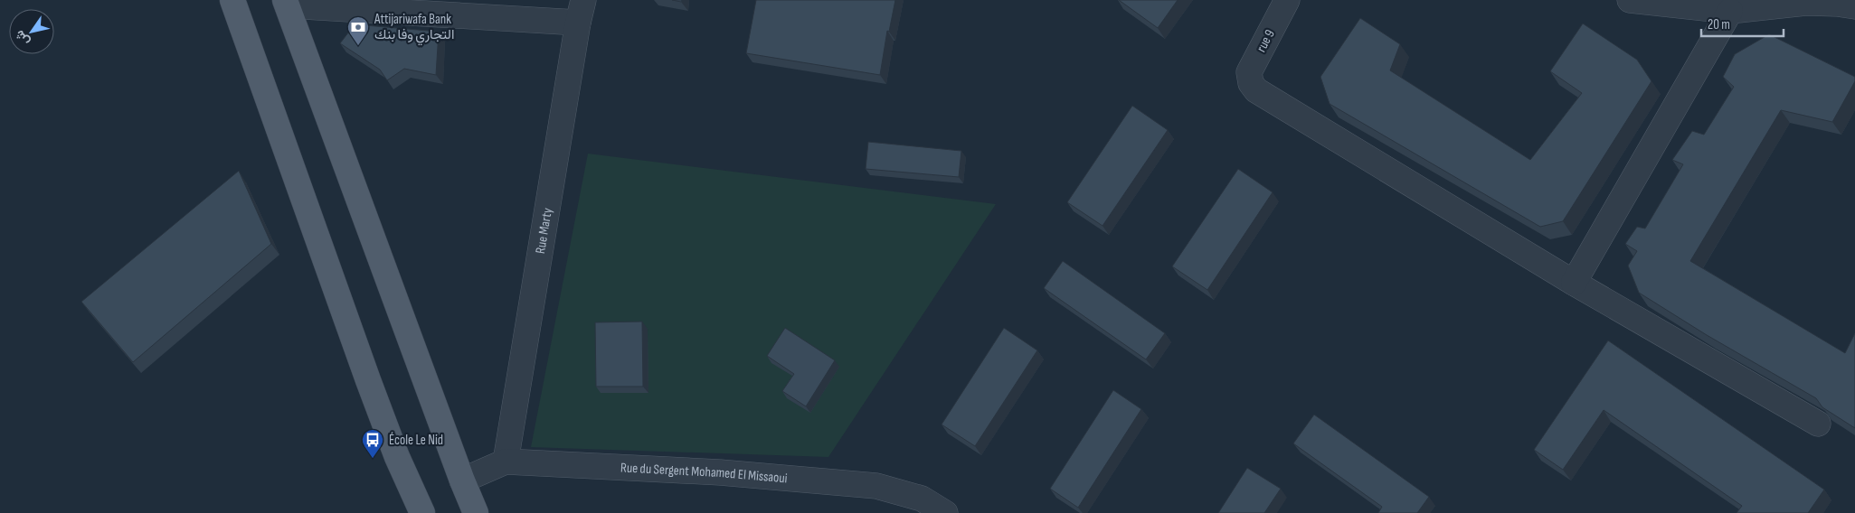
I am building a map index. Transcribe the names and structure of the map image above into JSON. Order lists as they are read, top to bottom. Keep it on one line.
{"streets":{"street":["rue 9","Rue Marty","Rue du Sergent Mohamed El Missaoui"]},"crossings":[["Rue Marty","Rue du Sergent Mohamed El Missaoui"]],"places":{"bank":["Attijariwafa Bank التجاري وفا بنك"],"bus stop":["École Le Nid"]},"scale_bar":"20 m","north":"bottom left"}
